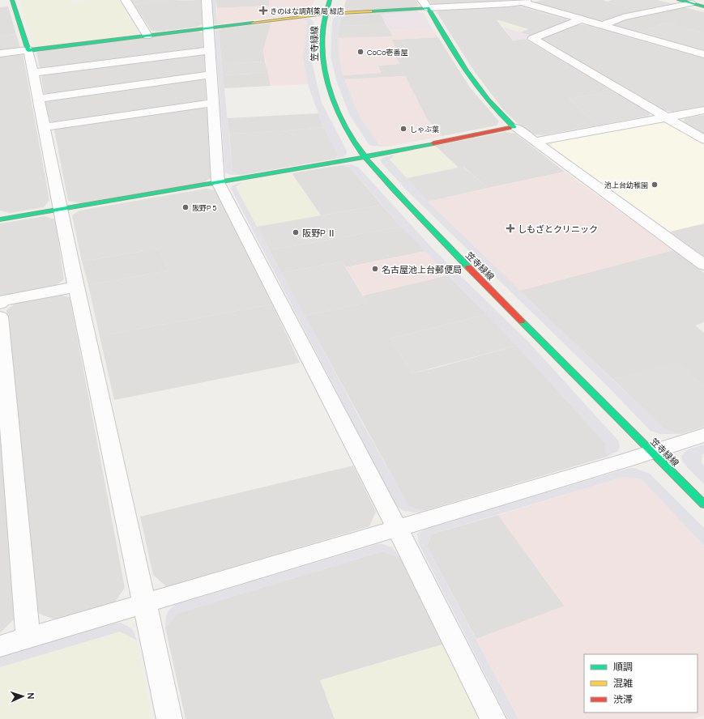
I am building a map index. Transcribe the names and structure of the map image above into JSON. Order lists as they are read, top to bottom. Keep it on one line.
{"streets":{"street":["笠寺緑線"]},"places":{"health":["きのはな調剤薬局 緑店","しもざとクリニック"],"other":["CoCo壱番屋","しゃぶ葉","池上台幼稚園","阪野P 5","阪野P Ⅱ","名古屋池上台郵便局"]},"legend":["順調","混雑","渋滞"],"north":"right"}
